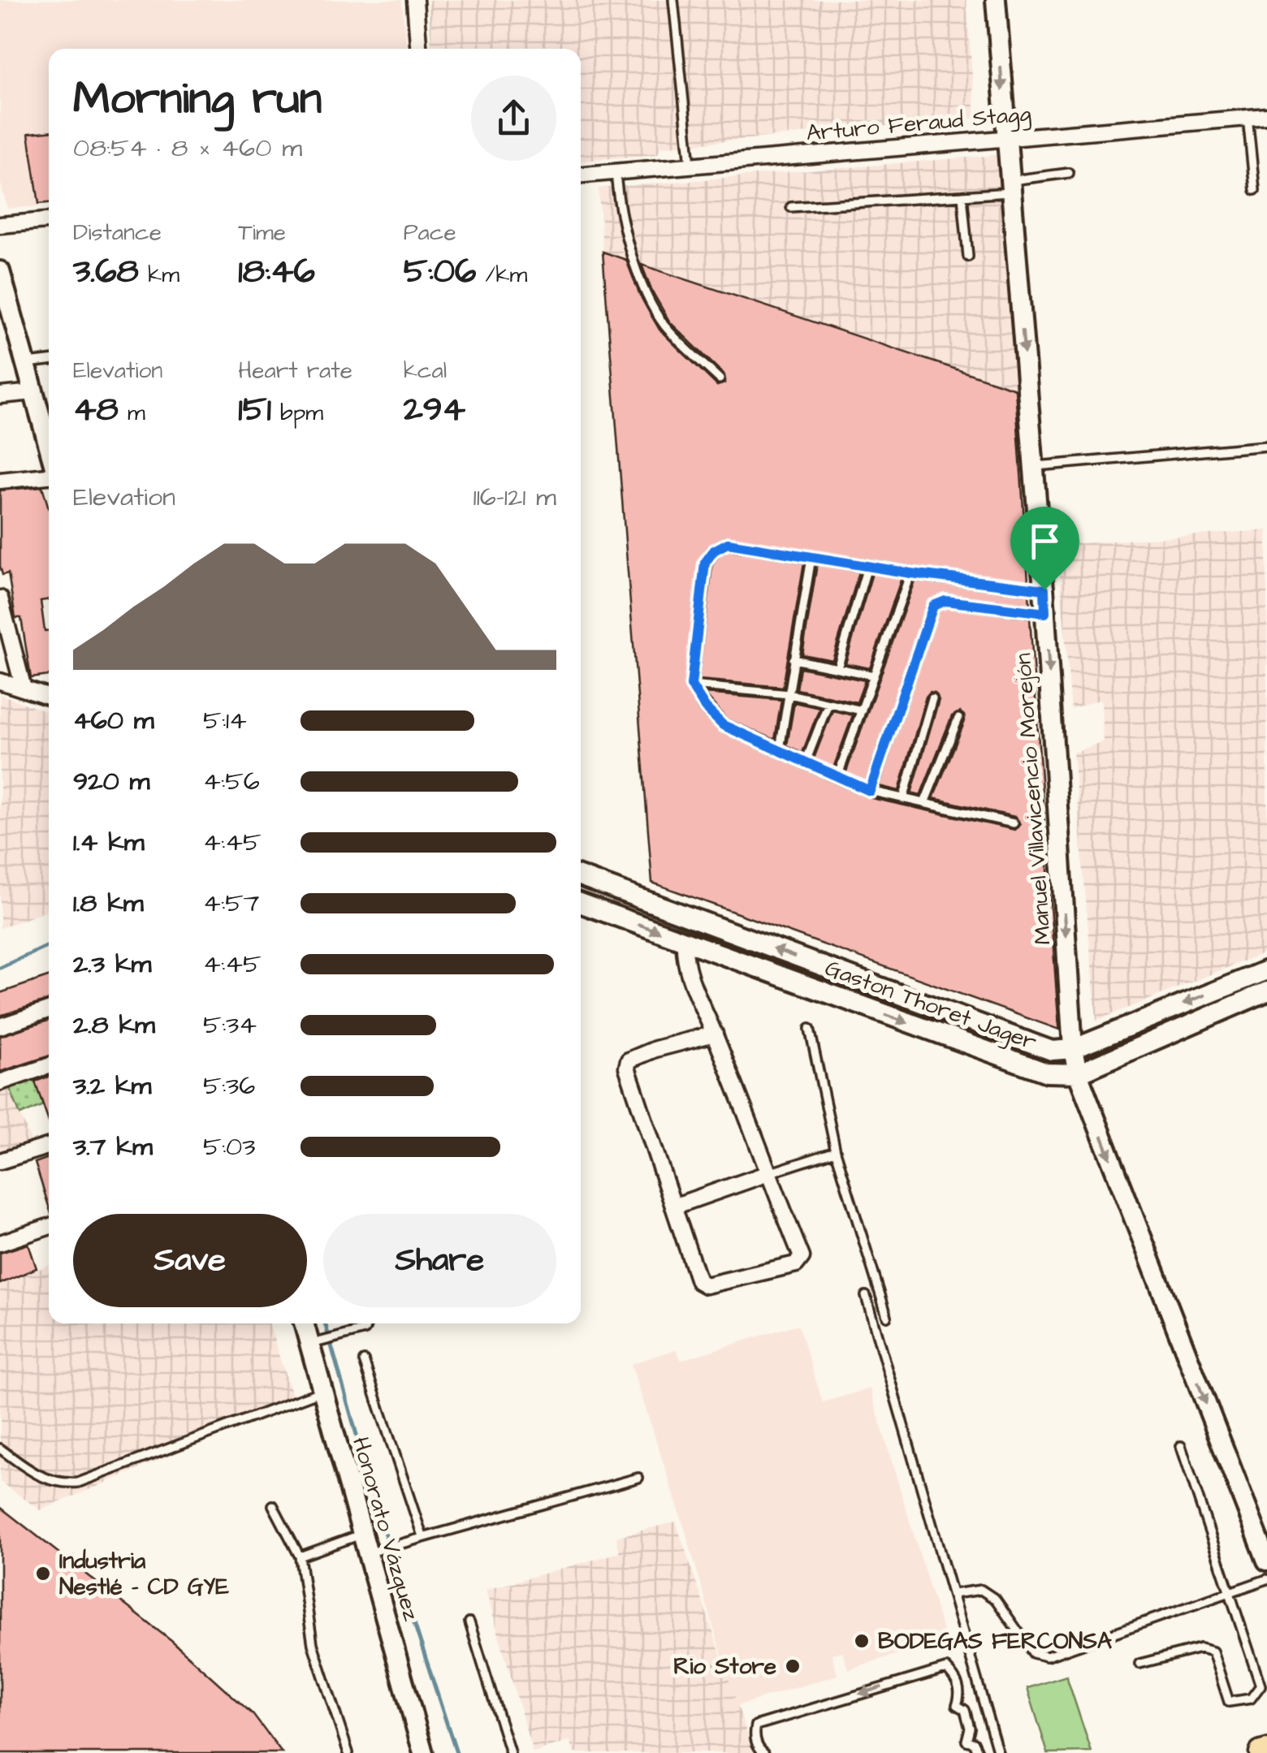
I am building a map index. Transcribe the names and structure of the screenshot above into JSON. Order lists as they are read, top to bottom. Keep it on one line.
{"streets":{"street":["Arturo Feraud Stagg","Manuel Villavicencio Morejón","Gaston Thoret Jager","Honorato Vázquez"]},"crossings":[["Arturo Feraud Stagg","Manuel Villavicencio Morejón"],["Manuel Villavicencio Morejón","Gaston Thoret Jager"]],"one_way":["Manuel Villavicencio Morejón"],"places":["Industria Nestlé - CD GYE","BODEGAS FERCONSA","Rio Store"],"page":{"heading":["Morning run","08:54 · 8 × 460 m"],"stats":[["Distance","3.68 km"],["Time","18:46"],["Pace","5:06 /km"],["Elevation","48 m"],["Heart rate","151 bpm"],["kcal","294"]],"chart":["Elevation","116–121 m"],"list":[{"name":"460 m","note":"5:14"},{"name":"920 m","note":"4:56"},{"name":"1.4 km","note":"4:45"},{"name":"1.8 km","note":"4:57"},{"name":"2.3 km","note":"4:45"},{"name":"2.8 km","note":"5:34"},{"name":"3.2 km","note":"5:36"},{"name":"3.7 km","note":"5:03"}],"buttons":["Save","Share"]}}
